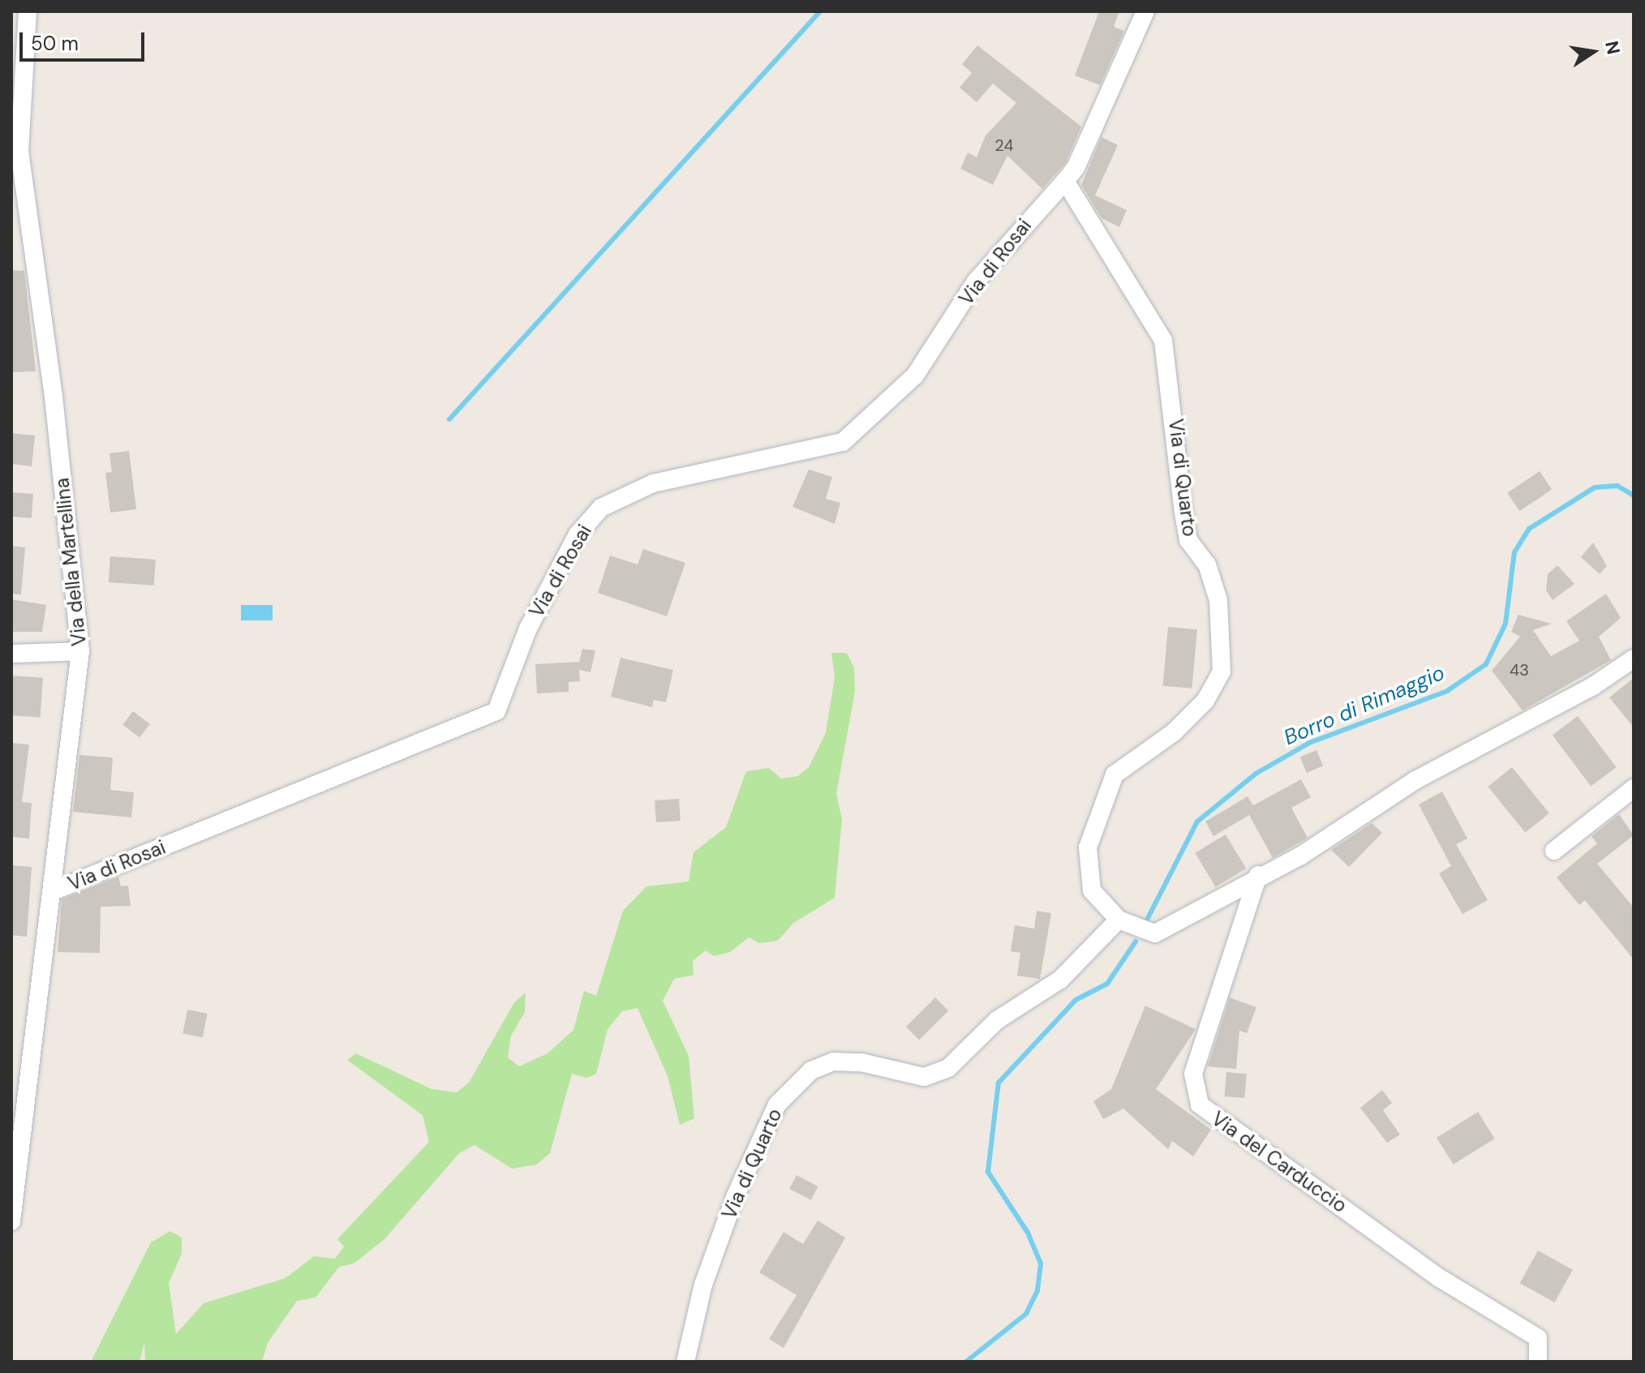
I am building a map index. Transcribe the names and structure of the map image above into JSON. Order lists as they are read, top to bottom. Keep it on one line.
{"streets":{"street":["Via di Rosai","Via di Quarto","Via della Martellina","Via del Carduccio"]},"crossings":[["Via di Rosai","Via di Quarto"],["Via di Rosai","Via della Martellina"],["Via di Quarto","Via del Carduccio"]],"water":["Borro di Rimaggio"],"house_numbers":["24","43"],"scale_bar":"50 m","north":"right"}
